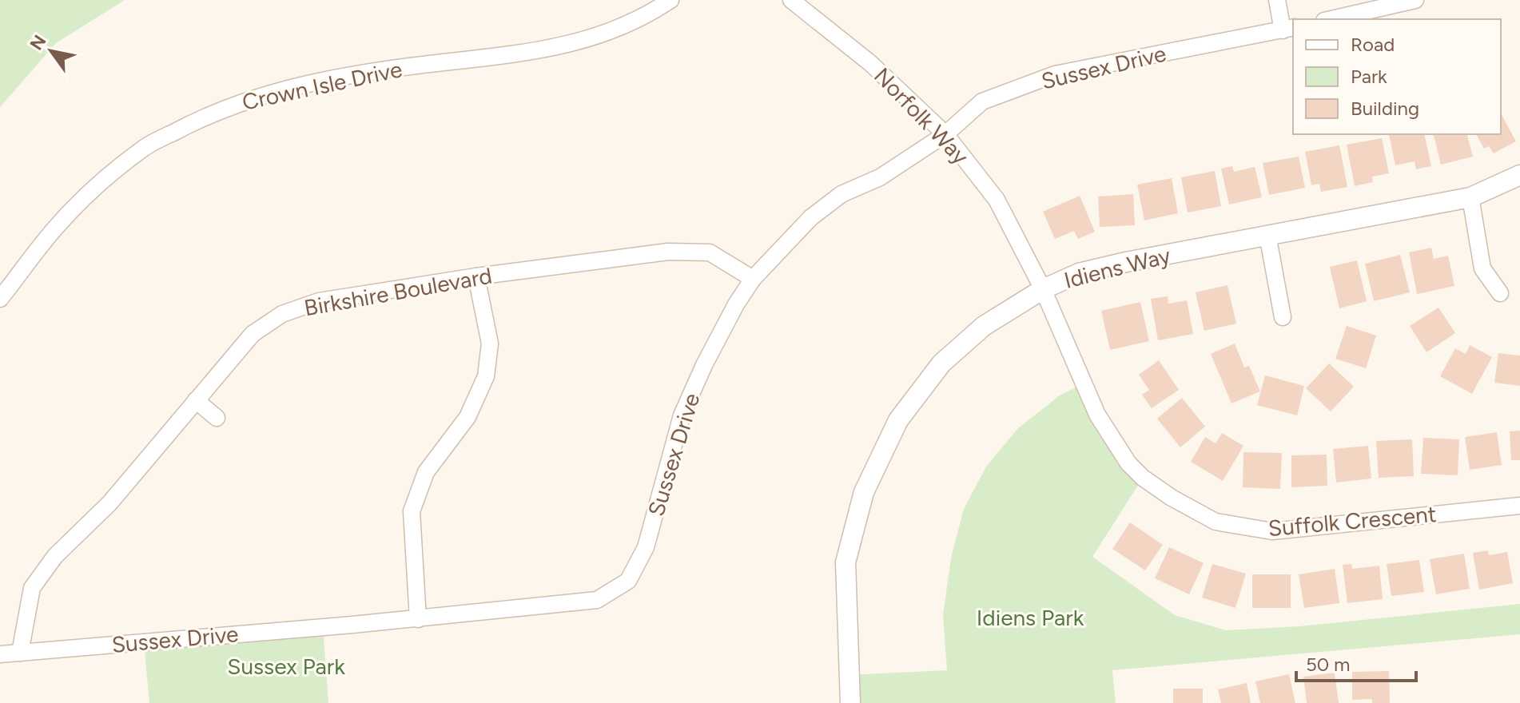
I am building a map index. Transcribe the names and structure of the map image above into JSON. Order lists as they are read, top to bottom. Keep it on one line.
{"streets":{"street":["Sussex Drive","Crown Isle Drive","Norfolk Way","Idiens Way","Birkshire Boulevard","Suffolk Crescent"]},"crossings":[["Sussex Drive","Norfolk Way"],["Sussex Drive","Birkshire Boulevard"],["Norfolk Way","Idiens Way"],["Norfolk Way","Suffolk Crescent"],["Idiens Way","Suffolk Crescent"]],"parks":["Idiens Park","Sussex Park"],"legend":["Road","Park","Building"],"scale_bar":"50 m","north":"top left"}
